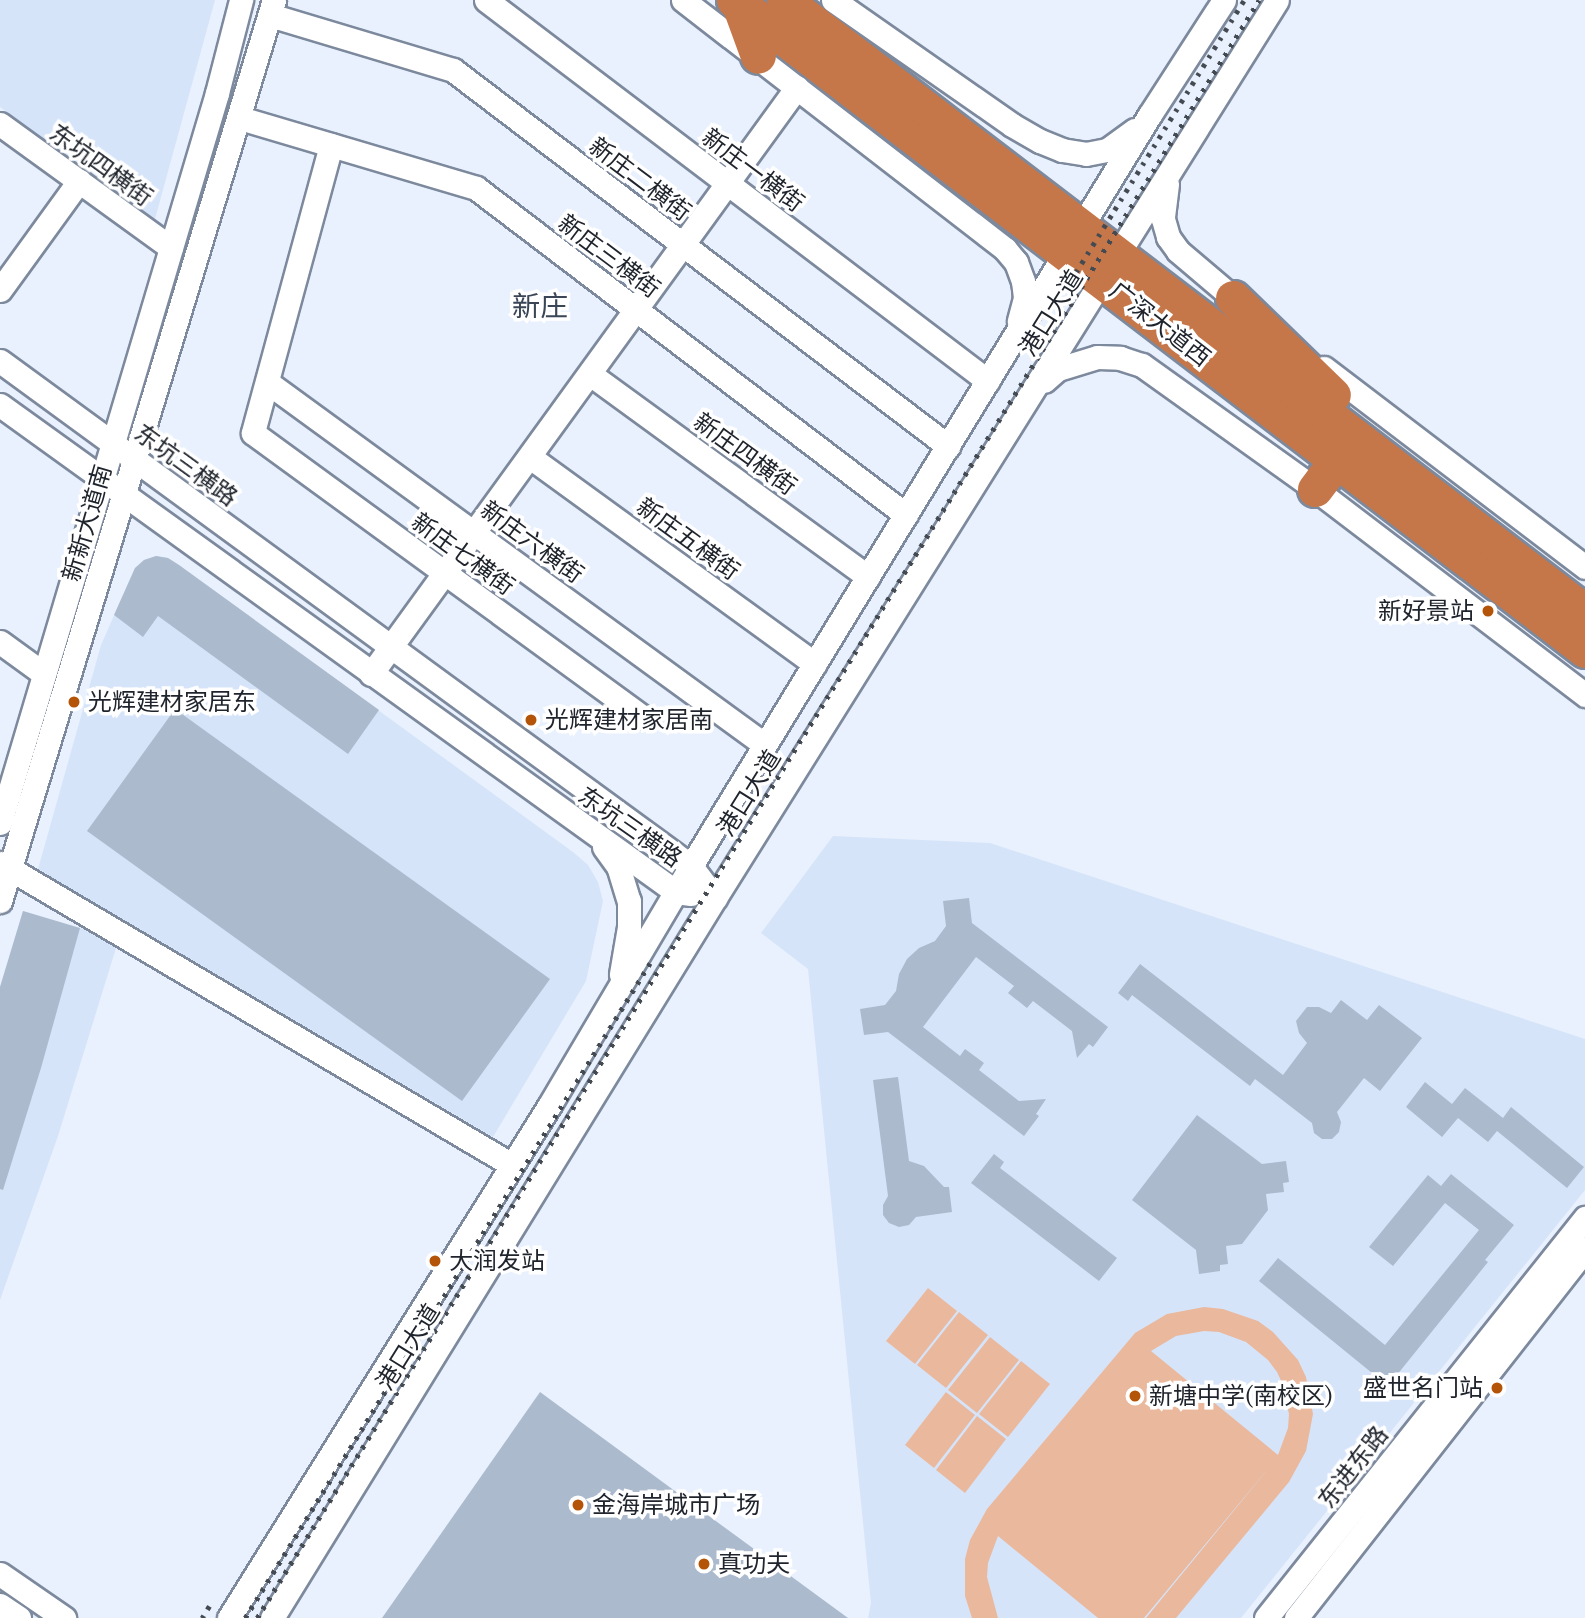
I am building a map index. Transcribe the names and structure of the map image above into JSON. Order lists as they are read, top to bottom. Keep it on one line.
{"streets":{"highway":["广深大道西"],"street":["东坑四横街","新庄一横街","新庄二横街","新庄三横街","港口大道","新庄四横街","东坑三横路","新新大道南","新庄五横街","新庄六横街","新庄七横街","东进东路"]},"crossings":[["东坑四横街","新新大道南"],["新庄一横街","港口大道"],["新庄二横街","港口大道"],["新庄二横街","新新大道南"],["新庄三横街","港口大道"],["新庄三横街","新新大道南"],["港口大道","广深大道西"],["港口大道","新庄四横街"],["港口大道","东坑三横路"],["港口大道","新庄五横街"],["港口大道","新庄六横街"],["东坑三横路","新新大道南"],["新庄六横街","新庄七横街"]],"districts":["新庄"],"places":["新好景站","光辉建材家居东","光辉建材家居南","大润发站","盛世名门站","新塘中学(南校区)","金海岸城市广场","真功夫"]}
